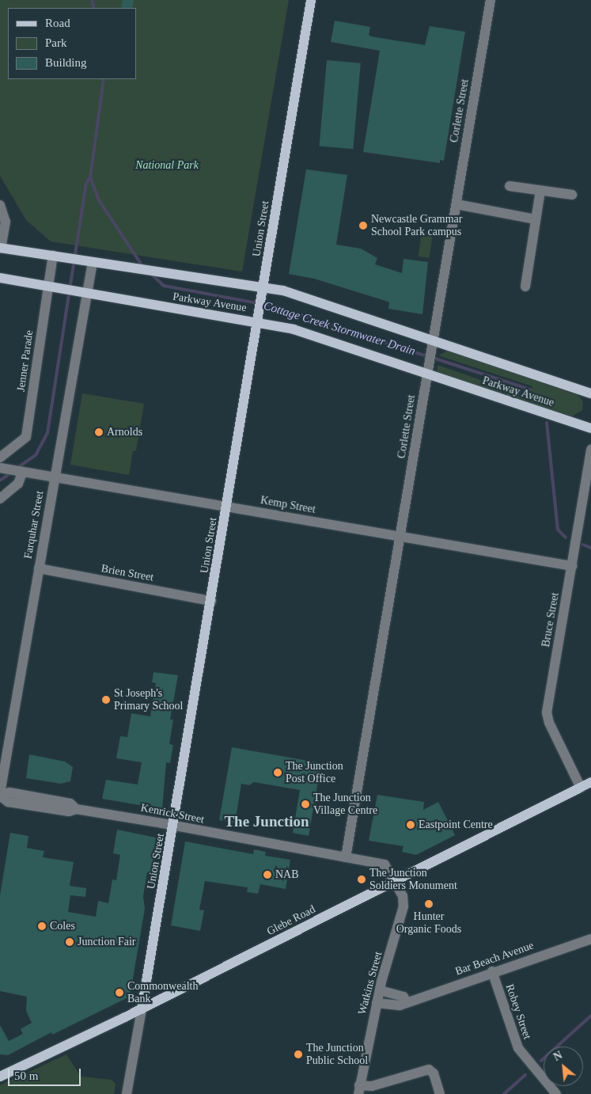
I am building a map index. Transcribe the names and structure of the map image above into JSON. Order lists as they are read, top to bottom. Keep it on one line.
{"streets":{"main road":["Union Street","Parkway Avenue","Glebe Road"],"street":["Corlette Street","Jenner Parade","Kemp Street","Farquhar Street","Brien Street","Bruce Street","Kenrick Street","Bar Beach Avenue","Watkins Street","Robey Street"]},"crossings":[["Corlette Street","Parkway Avenue"],["Corlette Street","Kemp Street"],["Corlette Street","Kenrick Street"],["Union Street","Parkway Avenue"],["Union Street","Kemp Street"],["Union Street","Brien Street"],["Union Street","Kenrick Street"],["Union Street","Glebe Road"],["Parkway Avenue","Jenner Parade"],["Parkway Avenue","Farquhar Street"],["Kemp Street","Farquhar Street"],["Kemp Street","Bruce Street"],["Farquhar Street","Brien Street"],["Farquhar Street","Kenrick Street"],["Bruce Street","Glebe Road"],["Kenrick Street","Glebe Road"],["Kenrick Street","Watkins Street"],["Glebe Road","Watkins Street"],["Bar Beach Avenue","Watkins Street"],["Bar Beach Avenue","Robey Street"]],"districts":["The Junction"],"water":["Cottage Creek Stormwater Drain"],"parks":["National Park"],"places":["Newcastle Grammar School Park campus","Arnolds","St Joseph's Primary School","The Junction Post Office","The Junction Village Centre","Eastpoint Centre","NAB","The Junction Soldiers Monument","Hunter Organic Foods","Coles","Junction Fair","Commonwealth Bank","The Junction Public School"],"legend":["Road","Park","Building"],"scale_bar":"50 m","north":"top left"}
